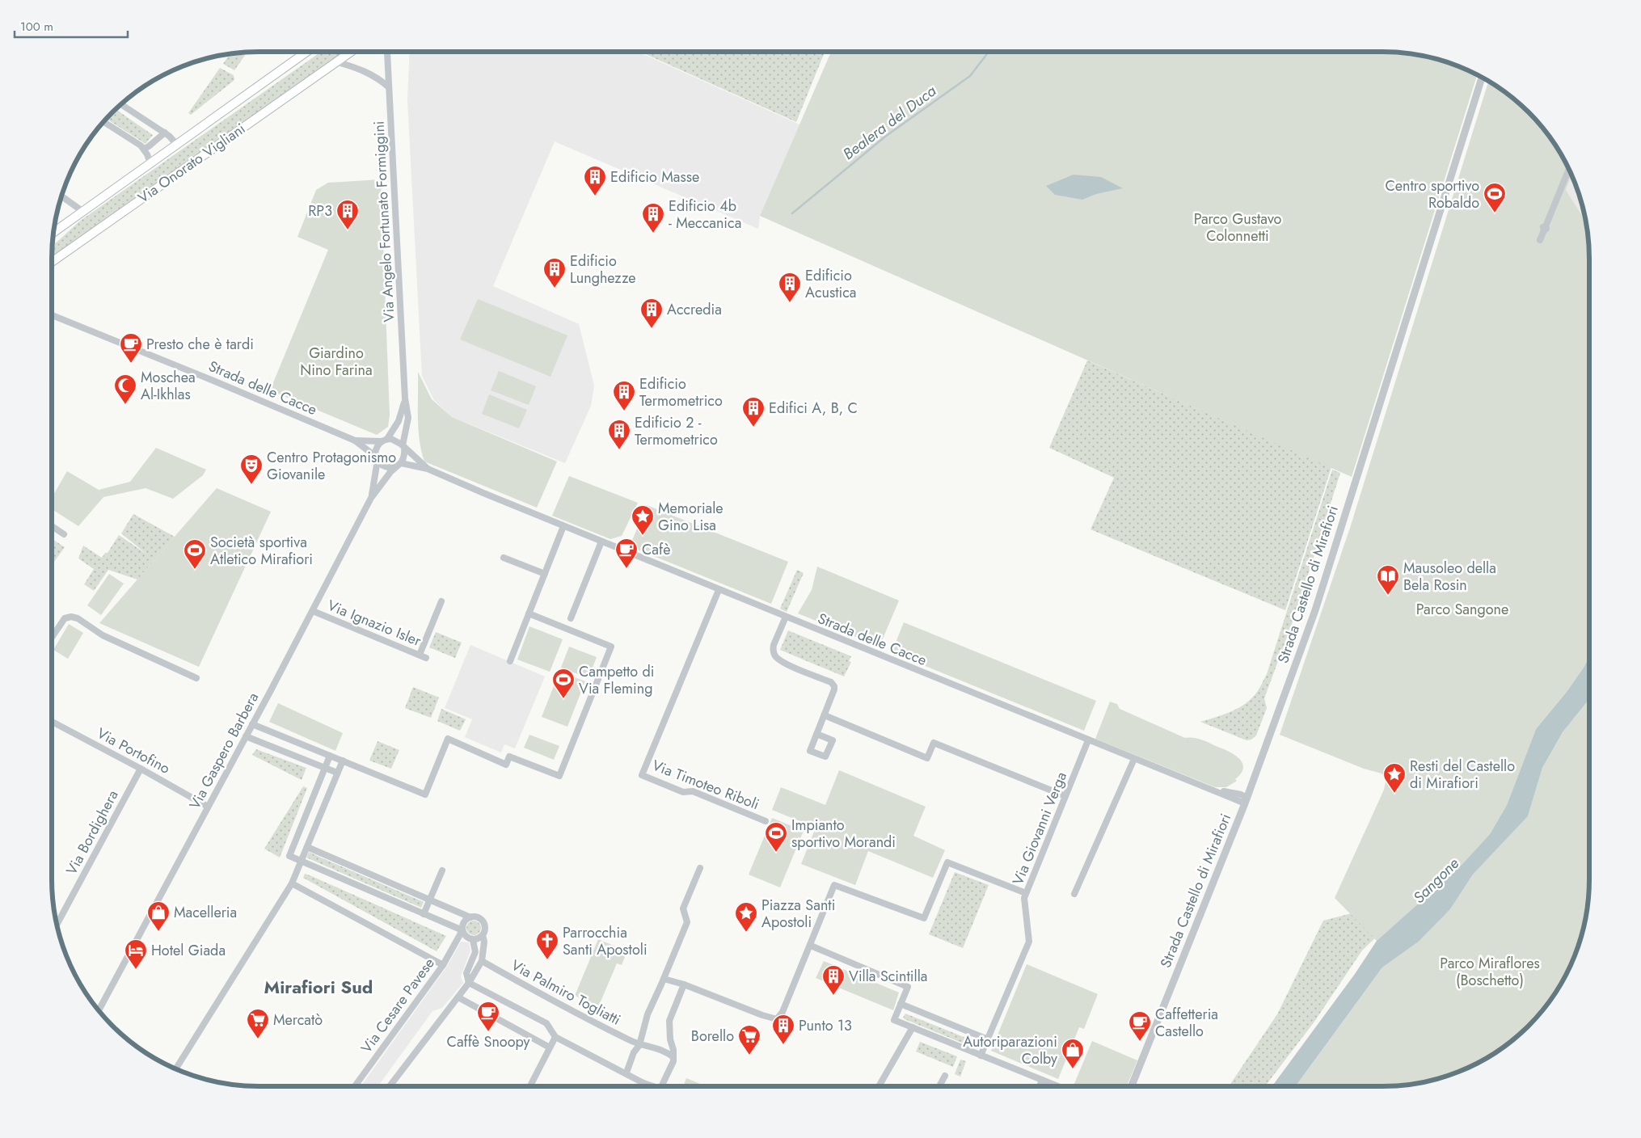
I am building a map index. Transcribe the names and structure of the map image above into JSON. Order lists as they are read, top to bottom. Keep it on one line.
{"streets":{"main road":["Via Onorato Vigliani"],"street":["Via Angelo Fortunato Formiggini","Strada delle Cacce","Strada Castello di Mirafiori","Via Ignazio Isler","Via Portofino","Via Gaspero Barbera","Via Timoteo Riboli","Via Giovanni Verga","Via Bordighera","Via Palmiro Togliatti","Via Cesare Pavese"]},"crossings":[["Via Angelo Fortunato Formiggini","Strada delle Cacce"],["Via Angelo Fortunato Formiggini","Via Gaspero Barbera"],["Strada delle Cacce","Strada Castello di Mirafiori"],["Strada delle Cacce","Via Gaspero Barbera"],["Strada delle Cacce","Via Timoteo Riboli"],["Strada delle Cacce","Via Giovanni Verga"],["Via Ignazio Isler","Via Gaspero Barbera"],["Via Portofino","Via Gaspero Barbera"],["Via Portofino","Via Bordighera"]],"districts":["Mirafiori Sud"],"water":["Bealera del Duca","Sangone"],"parks":["Parco Gustavo Colonnetti","Giardino Nino Farina","Parco Sangone","Parco Miraflores (Boschetto)"],"places":{"building":["Edificio Masse","RP3","Edificio 4b - Meccanica","Edificio Lunghezze","Edificio Acustica","Accredia","Edificio Termometrico","Edifici A, B, C","Edificio 2 - Termometrico","Villa Scintilla","Punto 13"],"sports":["Centro sportivo Robaldo","Società sportiva Atletico Mirafiori","Campetto di Via Fleming","Impianto sportivo Morandi"],"cafe":["Presto che è tardi","Cafè","Caffè Snoopy","Caffetteria Castello"],"mosque":["Moschea Al-Ikhlas"],"theatre":["Centro Protagonismo Giovanile"],"place":["Memoriale Gino Lisa","Resti del Castello di Mirafiori","Piazza Santi Apostoli"],"library":["Mausoleo della Bela Rosin"],"shop":["Macelleria","Autoriparazioni Colby"],"church":["Parrocchia Santi Apostoli"],"hotel":["Hotel Giada"],"supermarket":["Mercatò","Borello"]},"scale_bar":"100 m"}
